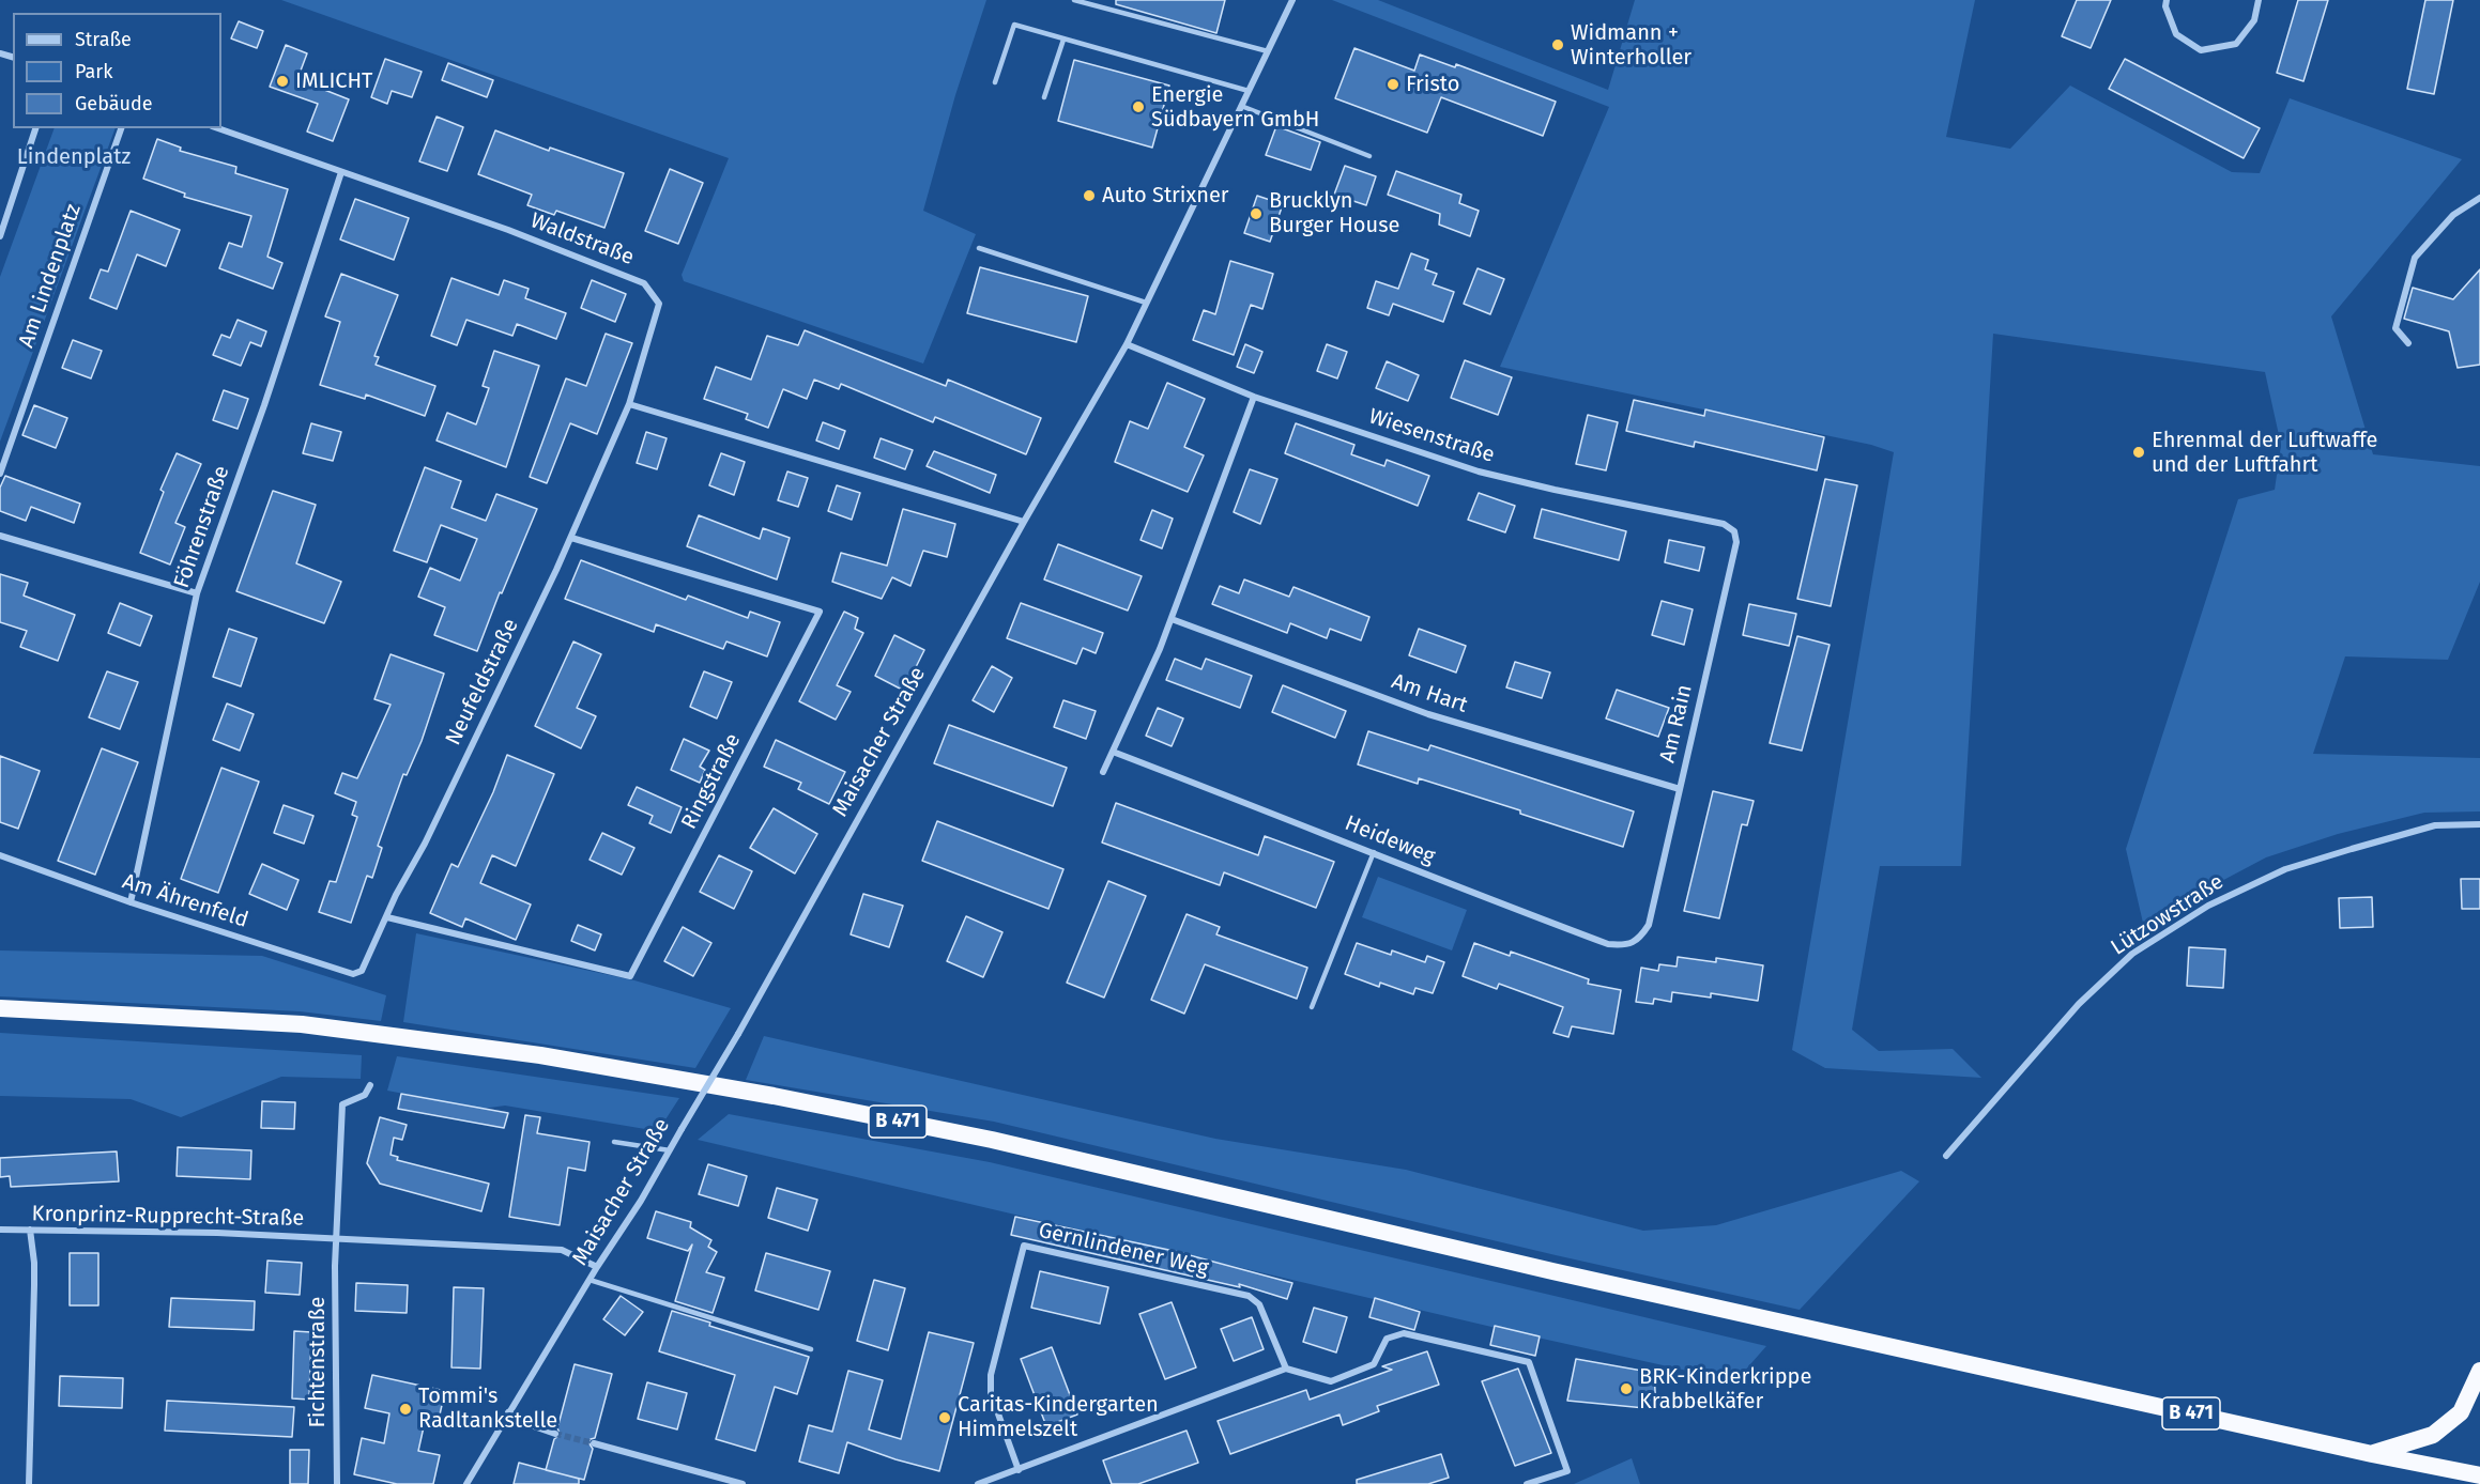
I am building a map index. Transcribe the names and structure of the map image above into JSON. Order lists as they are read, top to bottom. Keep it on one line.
{"streets":{"highway":["B 471"],"street":["Waldstraße","Am Lindenplatz","Wiesenstraße","Föhrenstraße","Neufeldstraße","Am Hart","Am Rain","Maisacher Straße","Ringstraße","Heideweg","Am Ährenfeld","Lützowstraße","Kronprinz-Rupprecht-Straße","Gernlindener Weg","Fichtenstraße"]},"crossings":[["Waldstraße","Föhrenstraße"],["Waldstraße","Neufeldstraße"],["Wiesenstraße","Am Rain"],["Wiesenstraße","Maisacher Straße"],["Föhrenstraße","Am Ährenfeld"],["Neufeldstraße","Ringstraße"],["Neufeldstraße","Am Ährenfeld"],["Am Hart","Am Rain"],["Am Rain","Heideweg"],["Maisacher Straße","Kronprinz-Rupprecht-Straße"],["Kronprinz-Rupprecht-Straße","Fichtenstraße"]],"parks":["Lindenplatz"],"places":["Widmann + Winterholler","IMLICHT","Fristo","Energie Südbayern GmbH","Auto Strixner","Brucklyn Burger House","Ehrenmal der Luftwaffe und der Luftfahrt","BRK-Kinderkrippe Krabbelkäfer","Tommi's Radltankstelle","Caritas-Kindergarten Himmelszelt"],"legend":["Straße","Park","Gebäude"]}
